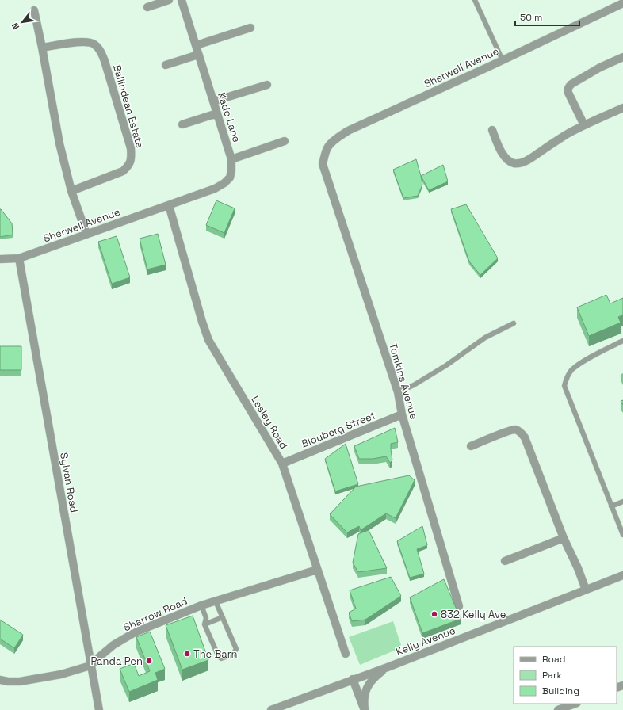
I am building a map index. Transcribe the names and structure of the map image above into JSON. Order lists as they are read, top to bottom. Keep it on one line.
{"streets":{"street":["Sherwell Avenue","Ballindean Estate","Kado Lane","Tomkins Avenue","Lesley Road","Blouberg Street","Sylvan Road","Sharrow Road","Kelly Avenue"]},"crossings":[["Sherwell Avenue","Kado Lane"],["Sherwell Avenue","Tomkins Avenue"],["Sherwell Avenue","Lesley Road"],["Sherwell Avenue","Sylvan Road"],["Kado Lane","Lesley Road"],["Tomkins Avenue","Blouberg Street"],["Lesley Road","Blouberg Street"],["Lesley Road","Sharrow Road"],["Sylvan Road","Sharrow Road"]],"places":["832 Kelly Ave","The Barn","Panda Pen"],"legend":["Road","Park","Building"],"scale_bar":"50 m","north":"bottom left"}
